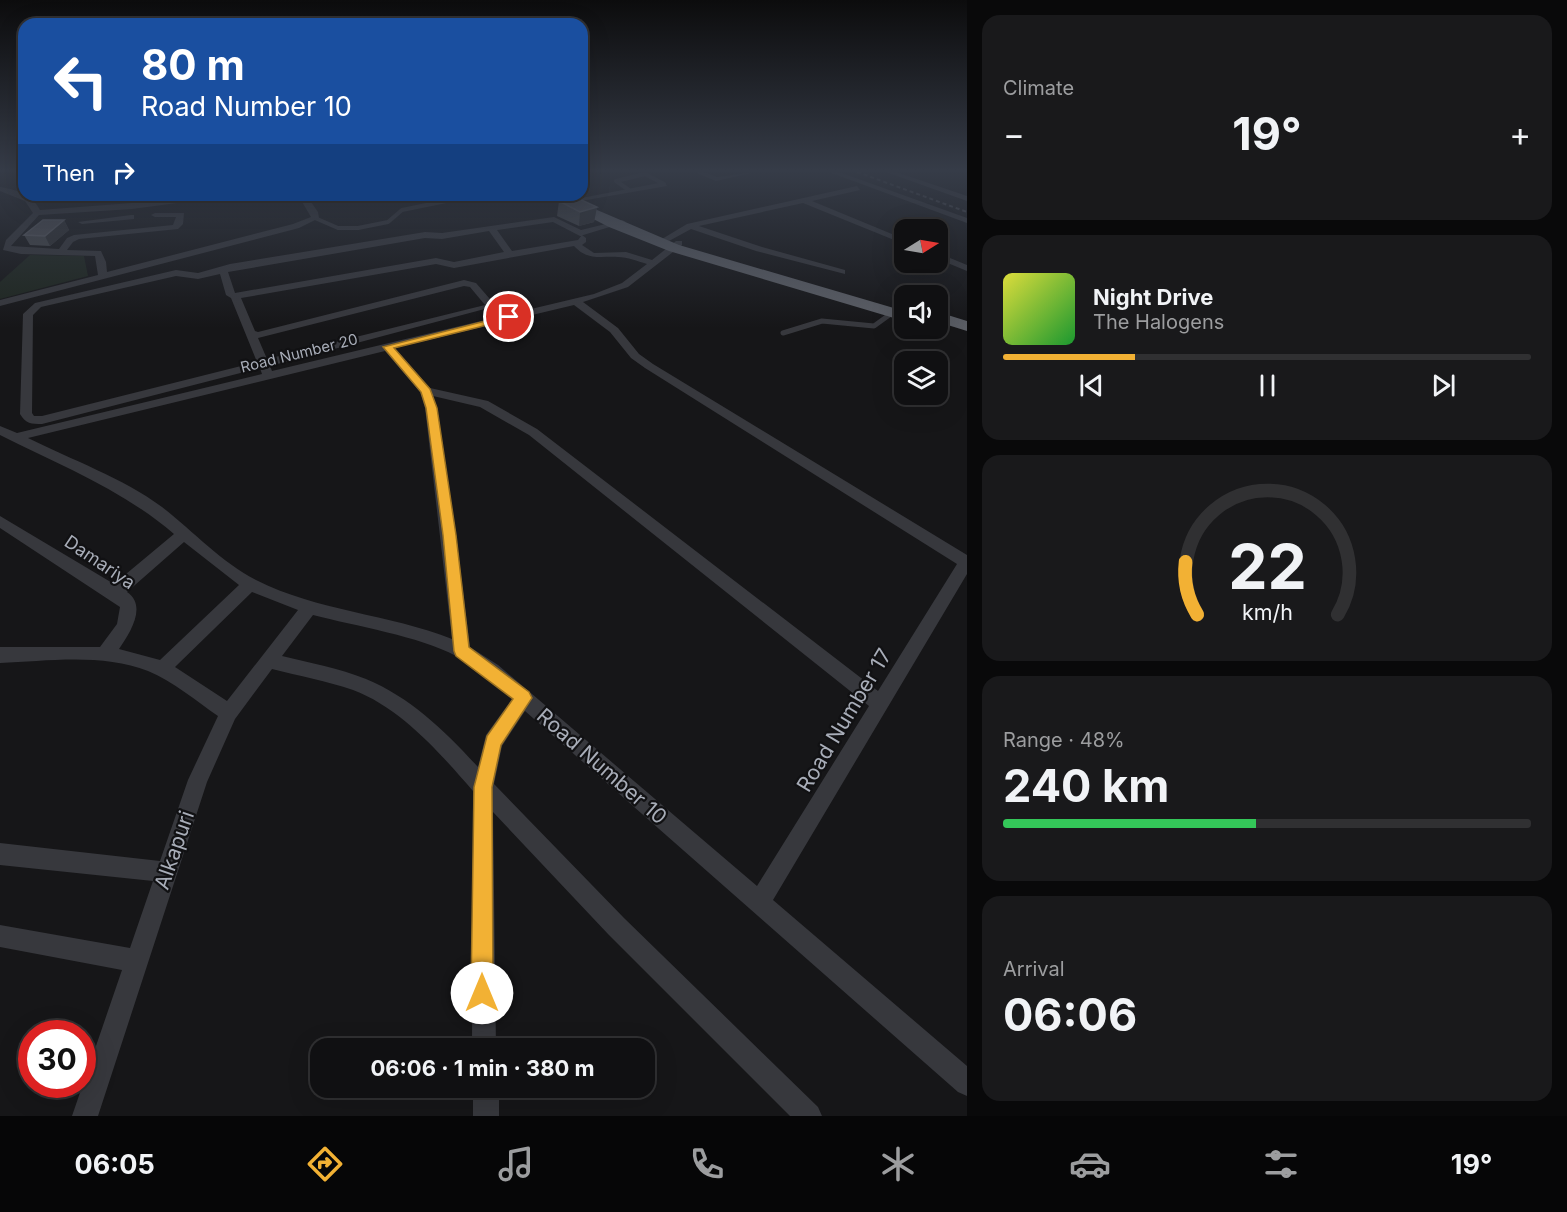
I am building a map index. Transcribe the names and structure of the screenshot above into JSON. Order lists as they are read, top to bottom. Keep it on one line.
{"streets":{"street":["Road Number 20","Damariya","Road Number 17","Road Number 10","Alkapuri"]},"crossings":[["Road Number 20","Road Number 10"],["Road Number 17","Road Number 10"],["Road Number 10","Alkapuri"]],"north":"right","page":{"tile":["Climate",["Range · 48%","240 km"],["Arrival","06:06"]],"turn":["80 m","Road Number 10"],"heat":["−","19°","+"],"then":"Then","song":["Night Drive","The Halogens"],"limit":"30","trip":"06:06 · 1 min · 380 m","tabs":["06:05","19°"],"gauge":["22","km/h"]}}
